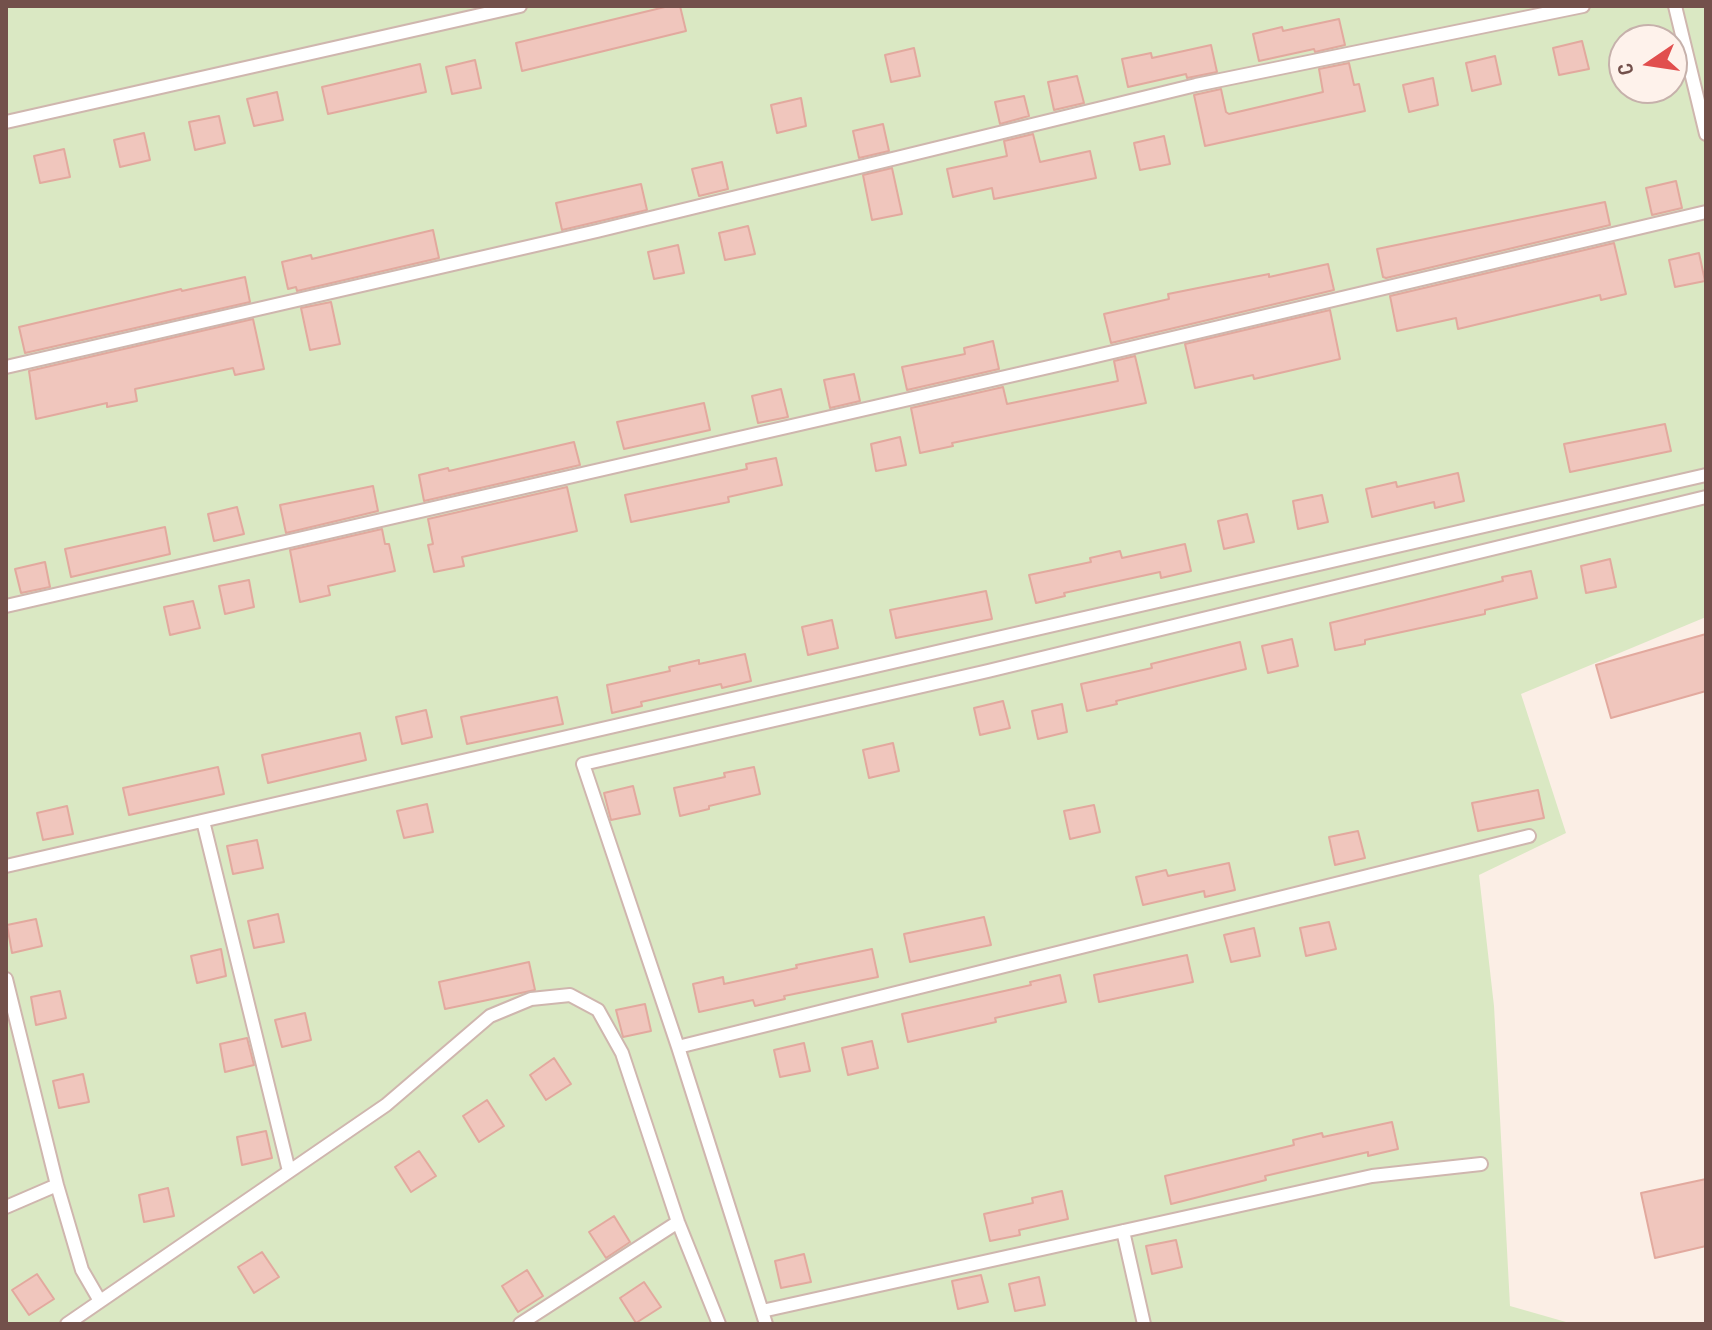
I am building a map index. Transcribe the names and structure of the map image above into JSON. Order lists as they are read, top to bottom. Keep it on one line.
{"north":"left"}
